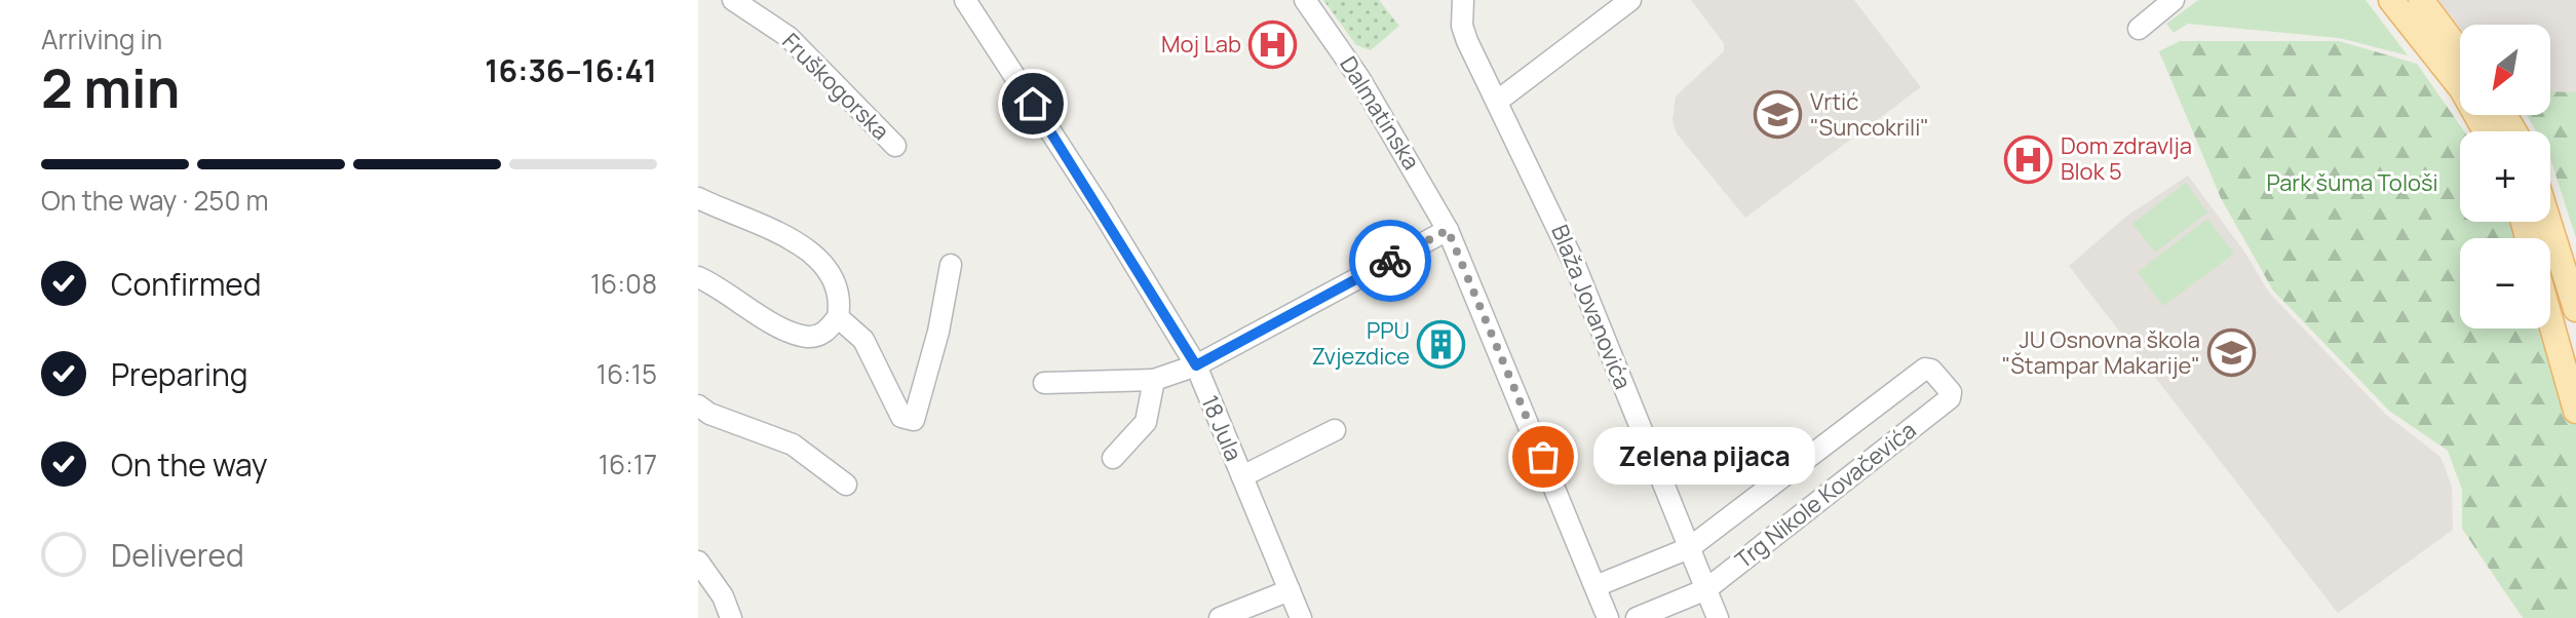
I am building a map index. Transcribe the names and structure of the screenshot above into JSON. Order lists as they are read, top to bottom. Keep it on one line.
{"streets":{"street":["Fruškogorska","Dalmatinska","Blaža Jovanovića","18 Jula","Trg Nikole Kovačevića"]},"crossings":[["Blaža Jovanovića","Trg Nikole Kovačevića"]],"parks":["Park šuma Tološi"],"places":{"hospital":["Moj Lab","Dom zdravlja Blok 5"],"school or university":["Vrtić \"Suncokrili\"","JU Osnovna škola \"Štampar Makarije\""],"building":["PPU Zvjezdice"],"other":["Zelena pijaca"]},"north":"bottom left","page":{"heading":["2 min","Arriving in","16:36–16:41"],"map_buttons":["+","−"],"bar":"On the way · 250 m","list":[["Confirmed","16:08"],["Preparing","16:15"],["On the way","16:17"],"Delivered"],"bubble":"Zelena pijaca"}}
